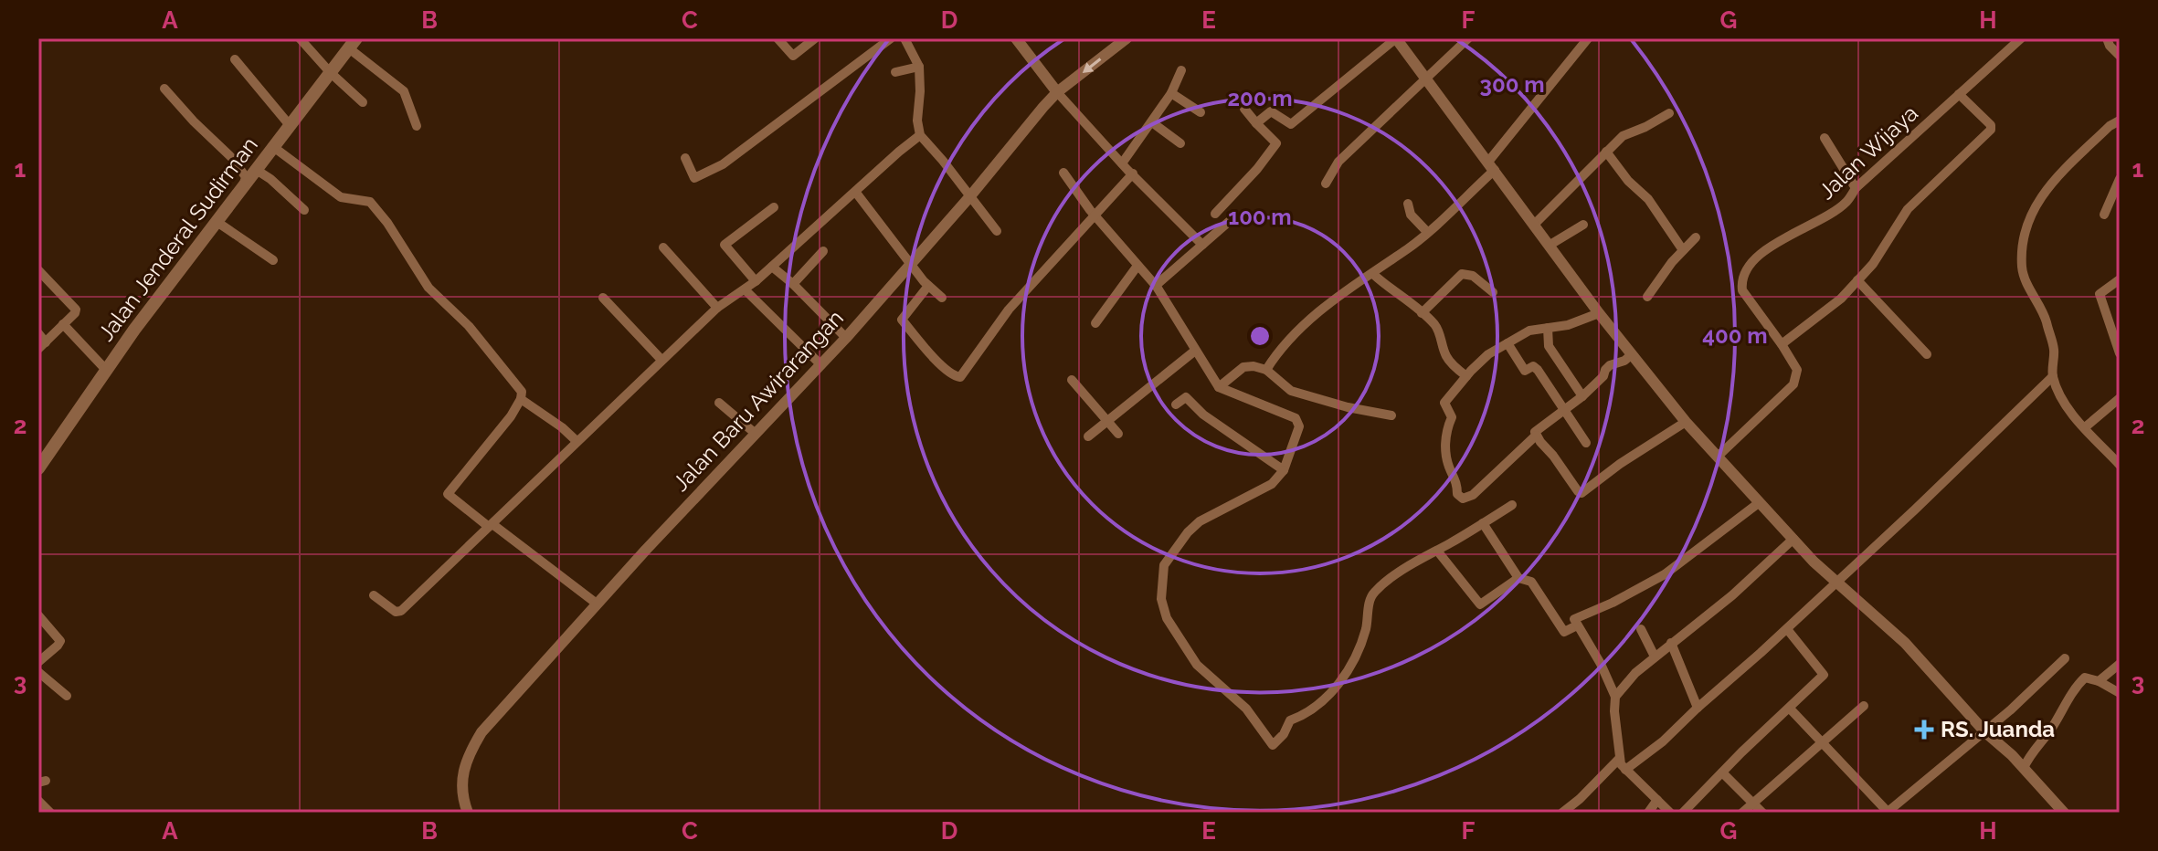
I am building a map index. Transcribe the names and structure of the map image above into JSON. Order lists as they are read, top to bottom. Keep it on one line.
{"streets":{"main road":["Jalan Jenderal Sudirman"],"street":["Jalan Wijaya","Jalan Baru Awirarangan"]},"places":{"health":["RS. Juanda"]},"grid":{"columns":["A","B","C","D","E","F","G","H"],"rows":["1","2","3"]},"rings":["300 m","200 m","100 m","400 m"]}
